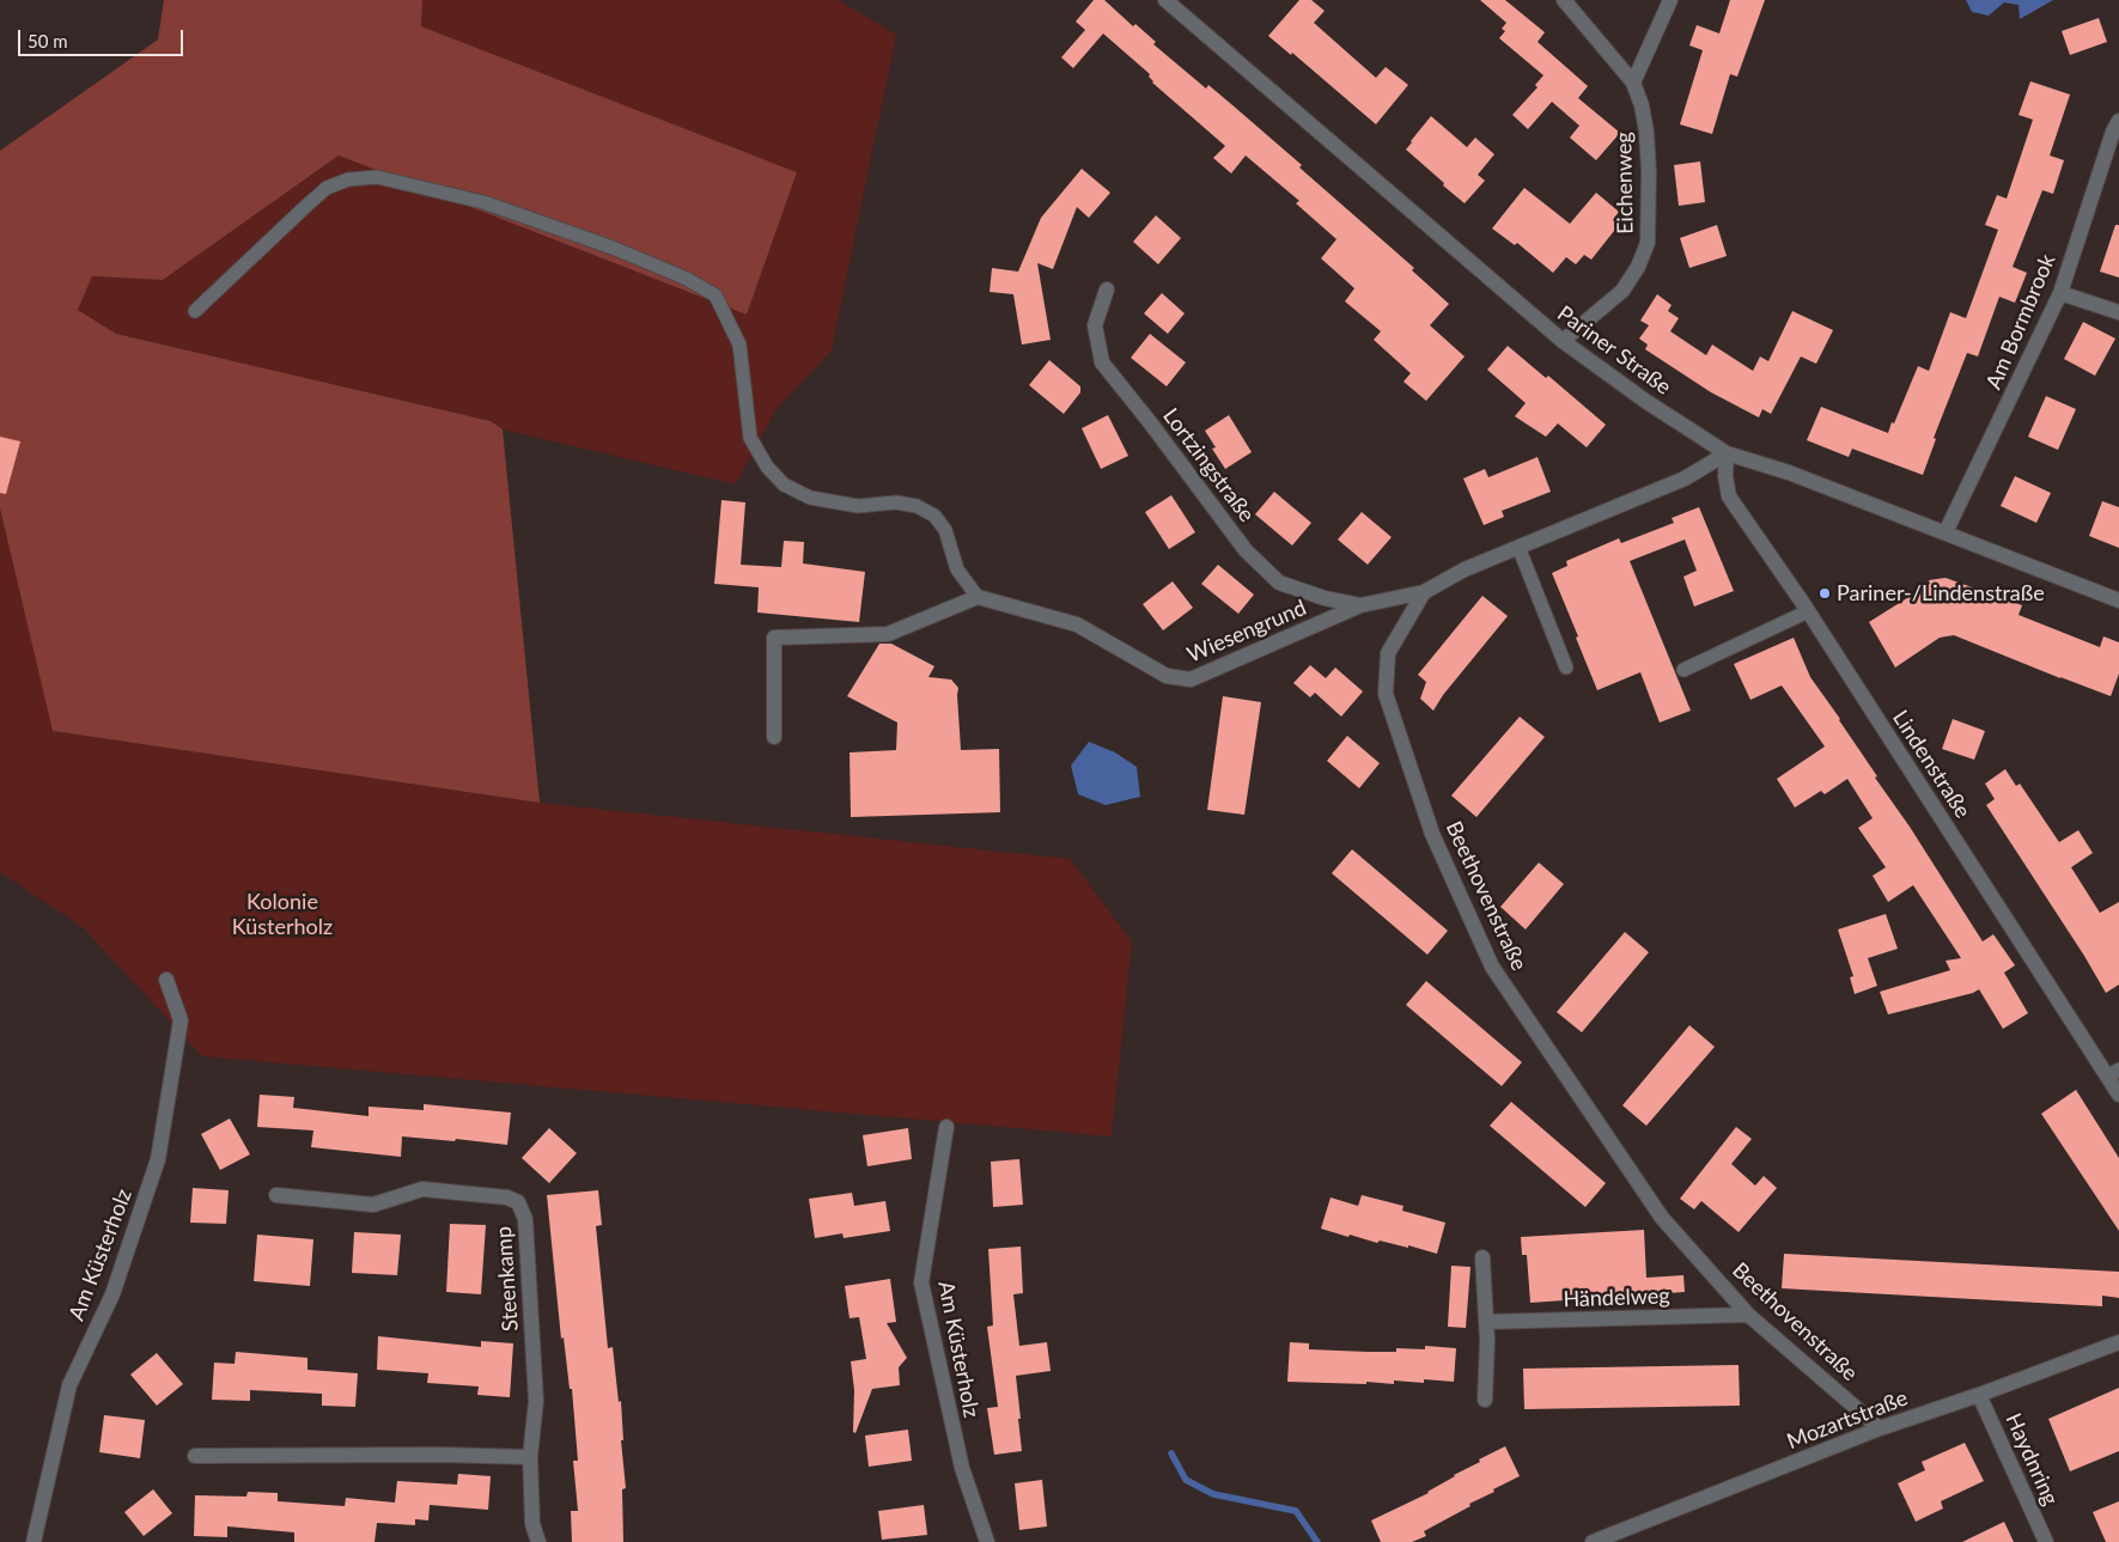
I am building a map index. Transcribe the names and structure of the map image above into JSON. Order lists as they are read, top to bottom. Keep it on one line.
{"streets":{"street":["Eichenweg","Am Bormbrook","Pariner Straße","Lortzingstraße","Wiesengrund","Lindenstraße","Beethovenstraße","Am Küsterholz","Steenkamp","Händelweg","Mozartstraße","Haydnring"]},"crossings":[["Eichenweg","Pariner Straße"],["Am Bormbrook","Pariner Straße"],["Pariner Straße","Lindenstraße"],["Lortzingstraße","Wiesengrund"],["Wiesengrund","Beethovenstraße"],["Beethovenstraße","Händelweg"],["Beethovenstraße","Mozartstraße"],["Mozartstraße","Haydnring"]],"parks":["Kolonie Küsterholz"],"places":["Pariner-/Lindenstraße"],"scale_bar":"50 m"}
